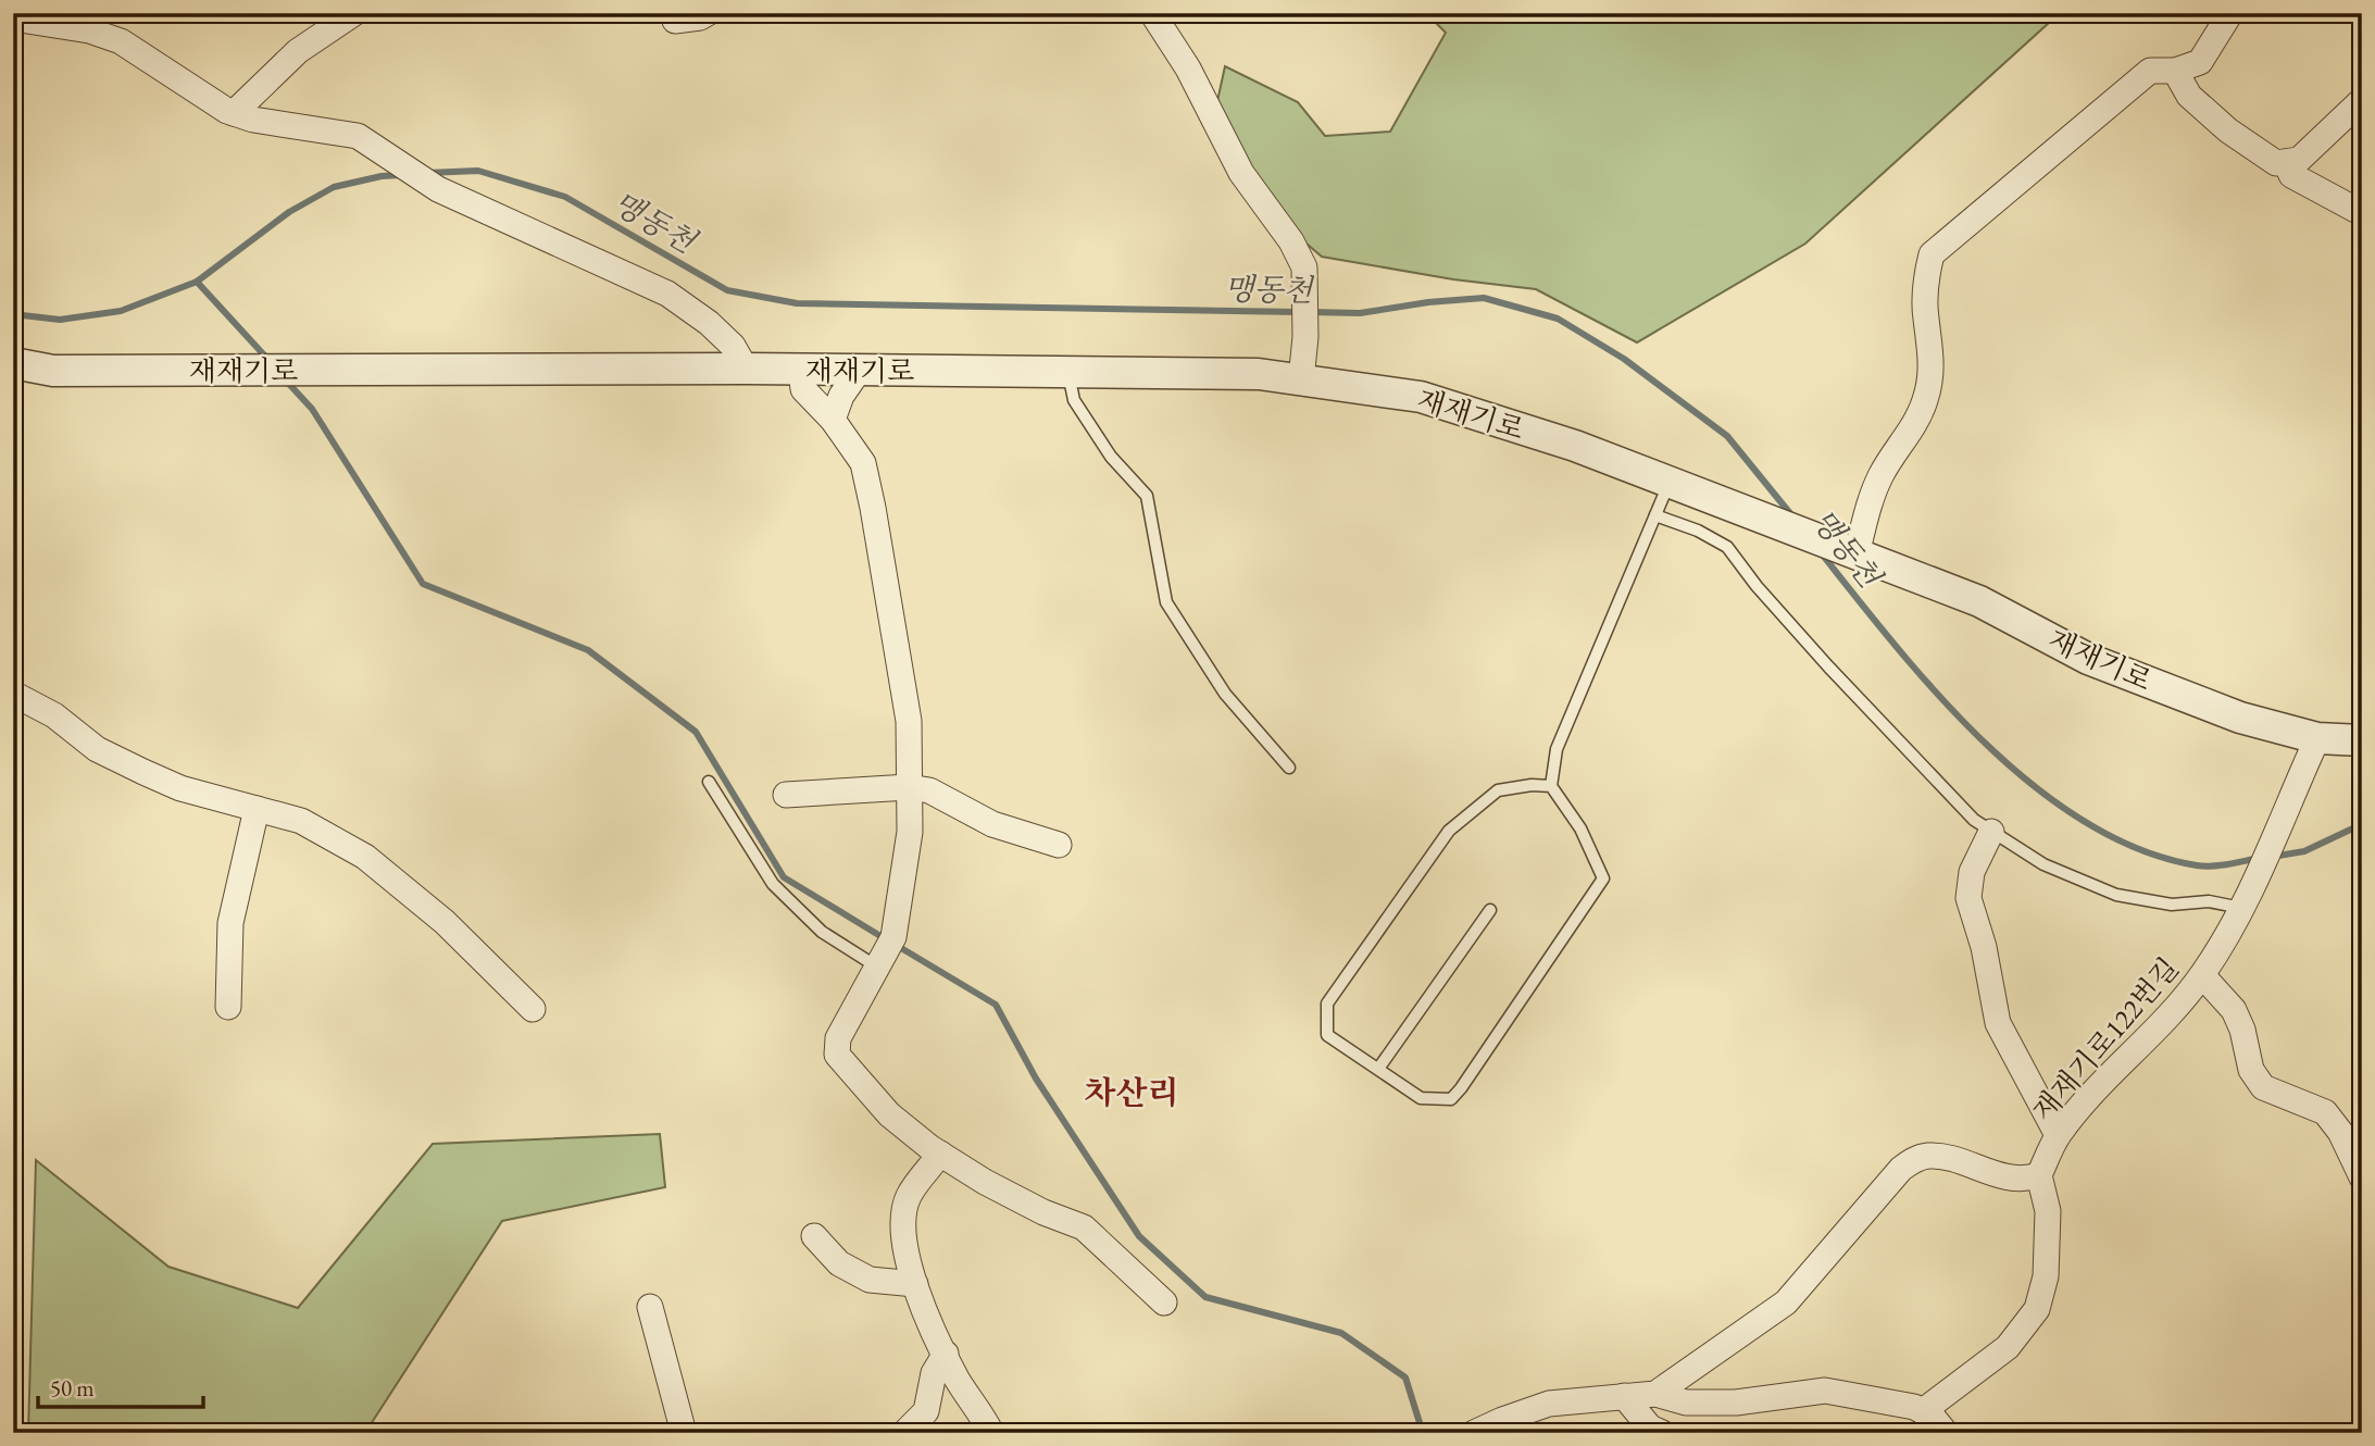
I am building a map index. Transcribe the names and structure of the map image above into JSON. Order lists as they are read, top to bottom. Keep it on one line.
{"streets":{"street":["재재기로","재재기로122번길"]},"crossings":[["재재기로","재재기로122번길"]],"districts":["차산리"],"water":["맹동천"],"scale_bar":"50 m"}
